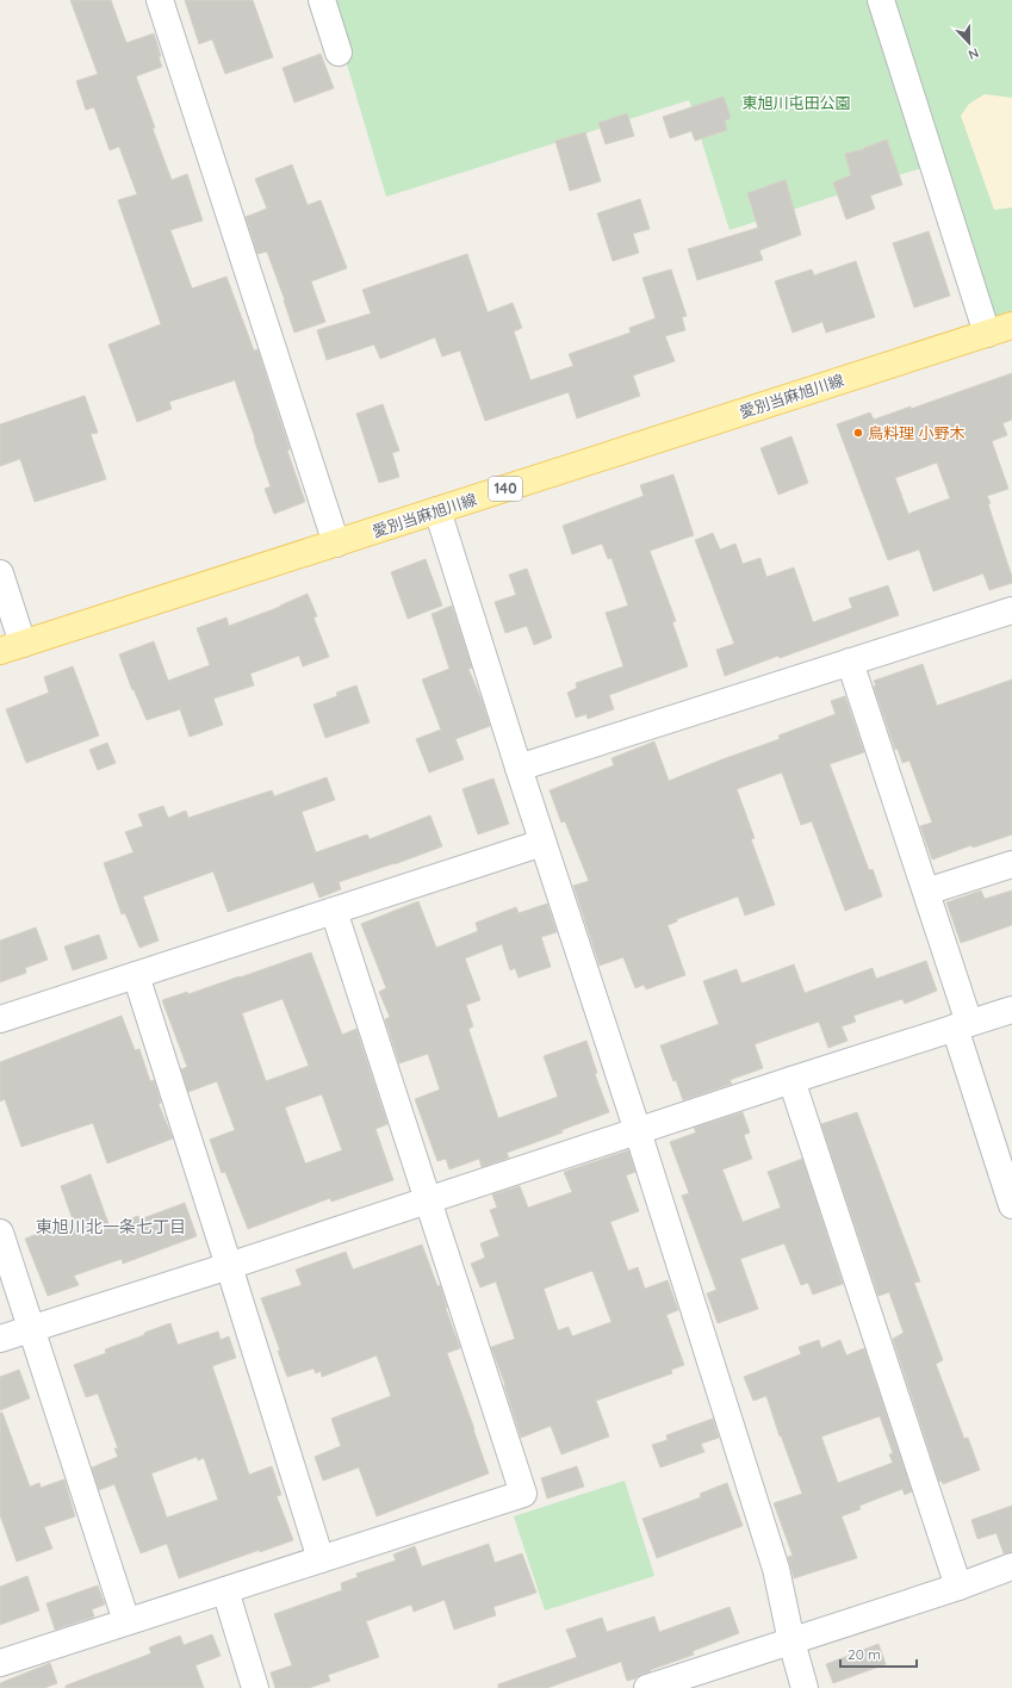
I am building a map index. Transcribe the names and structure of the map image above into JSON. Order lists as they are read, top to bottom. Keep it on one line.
{"streets":{"main road":["愛別当麻旭川線","140"]},"districts":["東旭川北一条七丁目"],"parks":["東旭川屯田公園"],"places":["鳥料理 小野木"],"scale_bar":"20 m","north":"bottom"}
